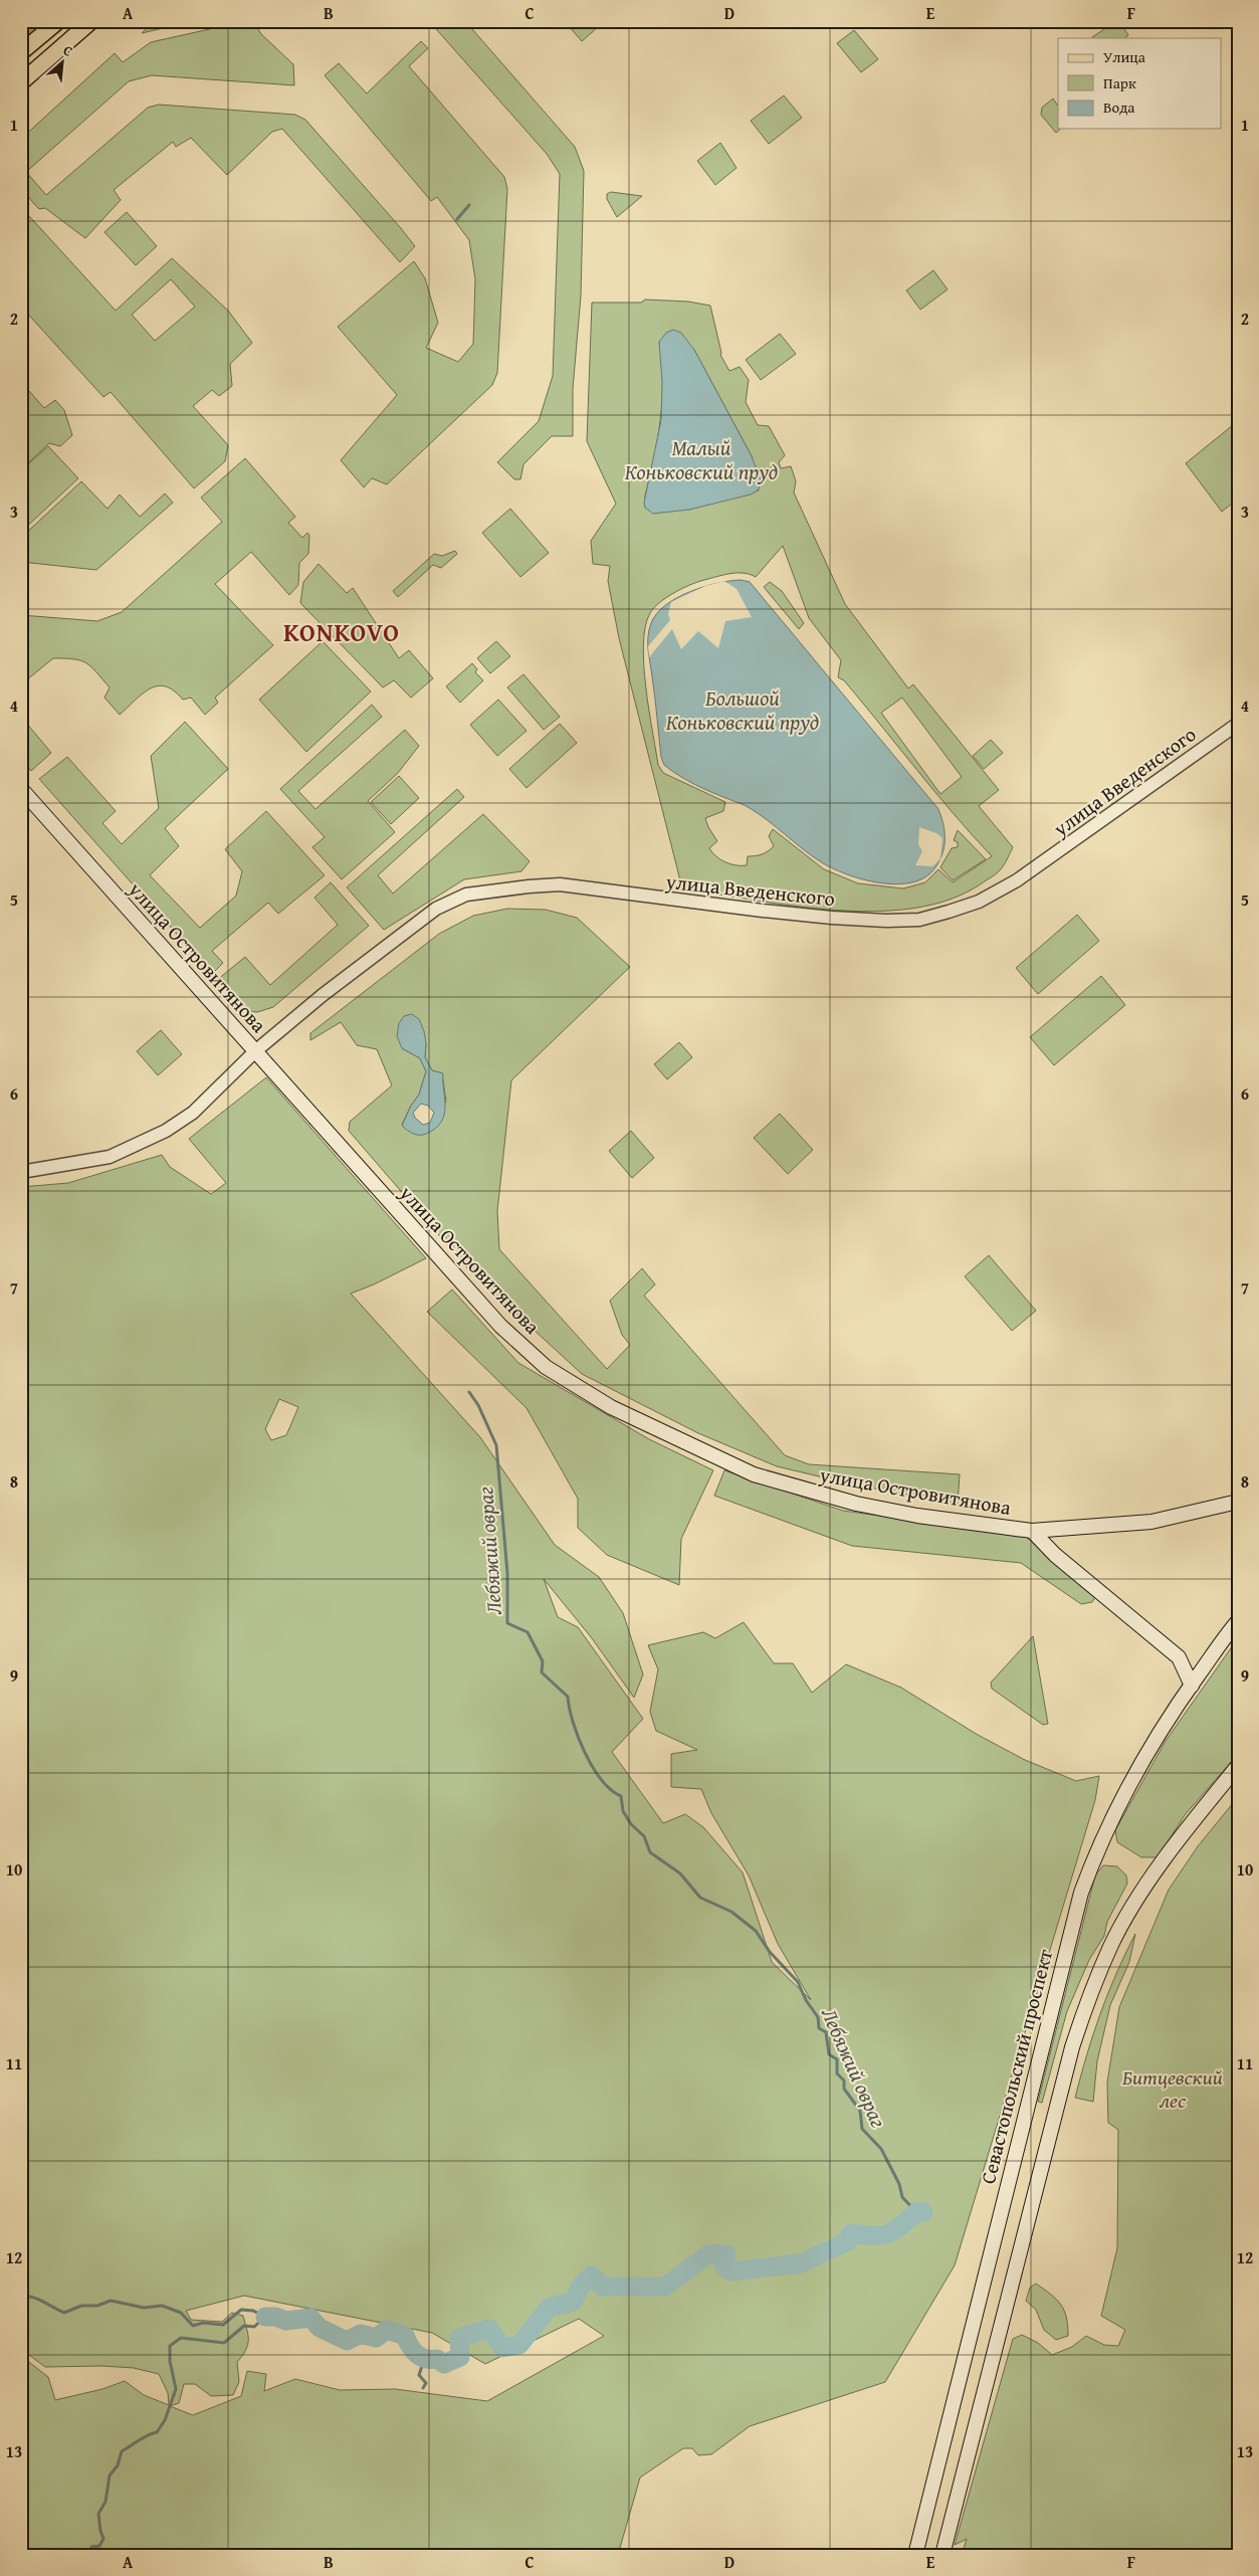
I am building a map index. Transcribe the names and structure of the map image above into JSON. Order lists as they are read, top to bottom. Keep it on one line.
{"streets":{"main road":["улица Островитянова","Севастопольский проспект"],"street":["улица Введенского"]},"crossings":[["улица Введенского","улица Островитянова"],["улица Островитянова","Севастопольский проспект"]],"districts":["KONKOVO"],"water":["Малый Коньковский пруд","Большой Коньковский пруд","Лебяжий овраг"],"parks":["Битцевский лес"],"legend":["Улица","Парк","Вода"],"north":"top right","grid":{"columns":["A","B","C","D","E","F"],"rows":["1","2","3","4","5","6","7","8","9","10","11","12","13"]}}
